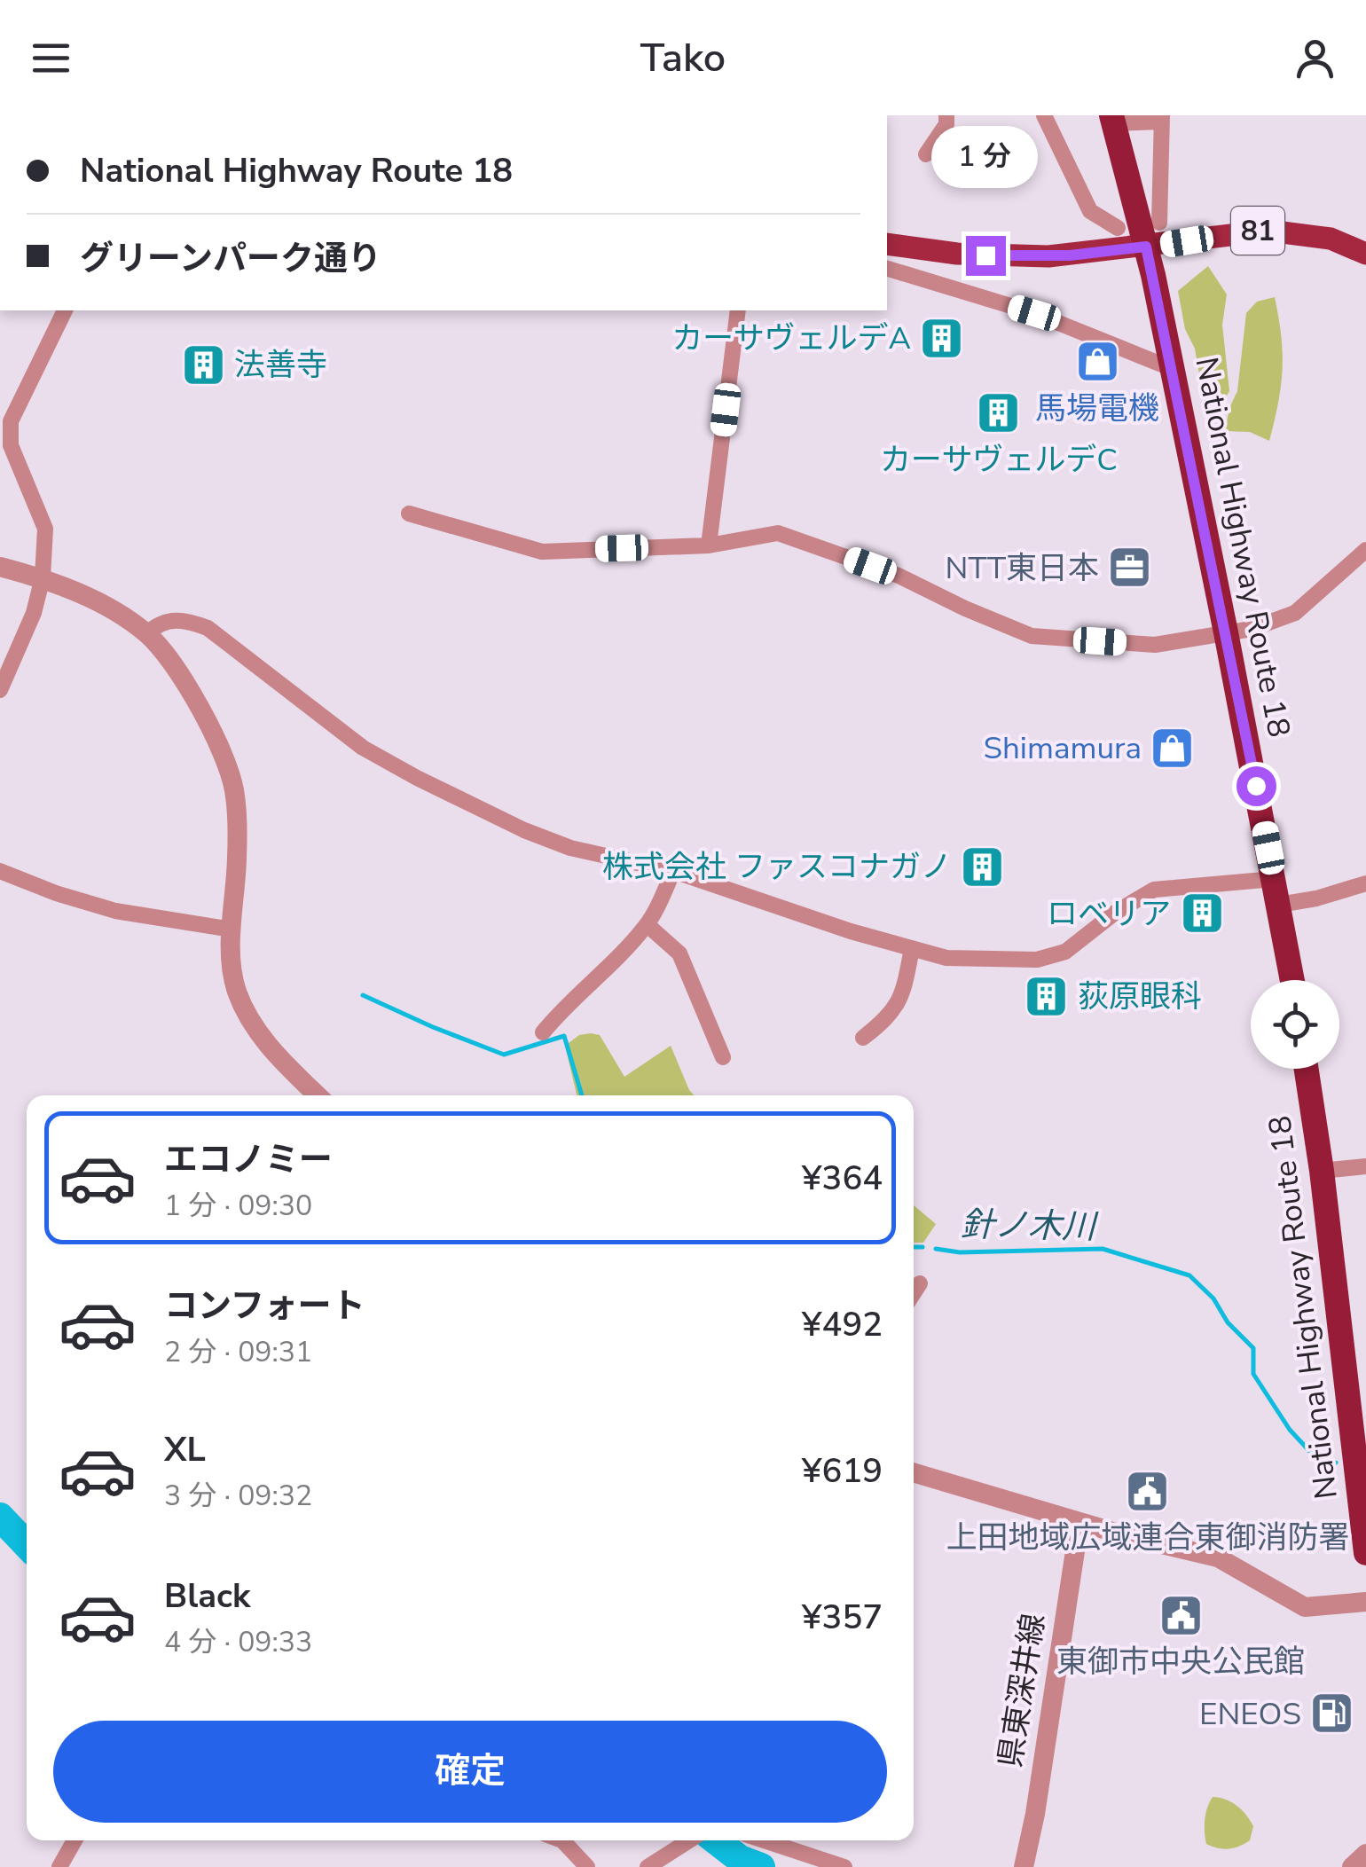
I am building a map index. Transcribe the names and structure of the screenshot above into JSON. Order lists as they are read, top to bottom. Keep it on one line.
{"streets":{"highway":["National Highway Route 18"],"main road":["81"],"street":["県東深井線"]},"crossings":[["81","National Highway Route 18"]],"water":["針ノ木川"],"places":{"building":["カーサヴェルデA","法善寺","カーサヴェルデC","株式会社 ファスコナガノ","ロベリア","荻原眼科"],"shop":["馬場電機","Shimamura"],"office":["NTT東日本"],"public building":["上田地域広域連合東御消防署","東御市中央公民館"],"fuel station":["ENEOS"]},"page":{"header":"Tako","banner":["National Highway Route 18","グリーンパーク通り"],"bubble":"1 分","list":[{"name":"エコノミー","note":"1 分 · 09:30","value":"¥364"},{"name":"コンフォート","note":"2 分 · 09:31","value":"¥492"},{"name":"XL","note":"3 分 · 09:32","value":"¥619"},{"name":"Black","note":"4 分 · 09:33","value":"¥357"}],"buttons":"確定"}}
